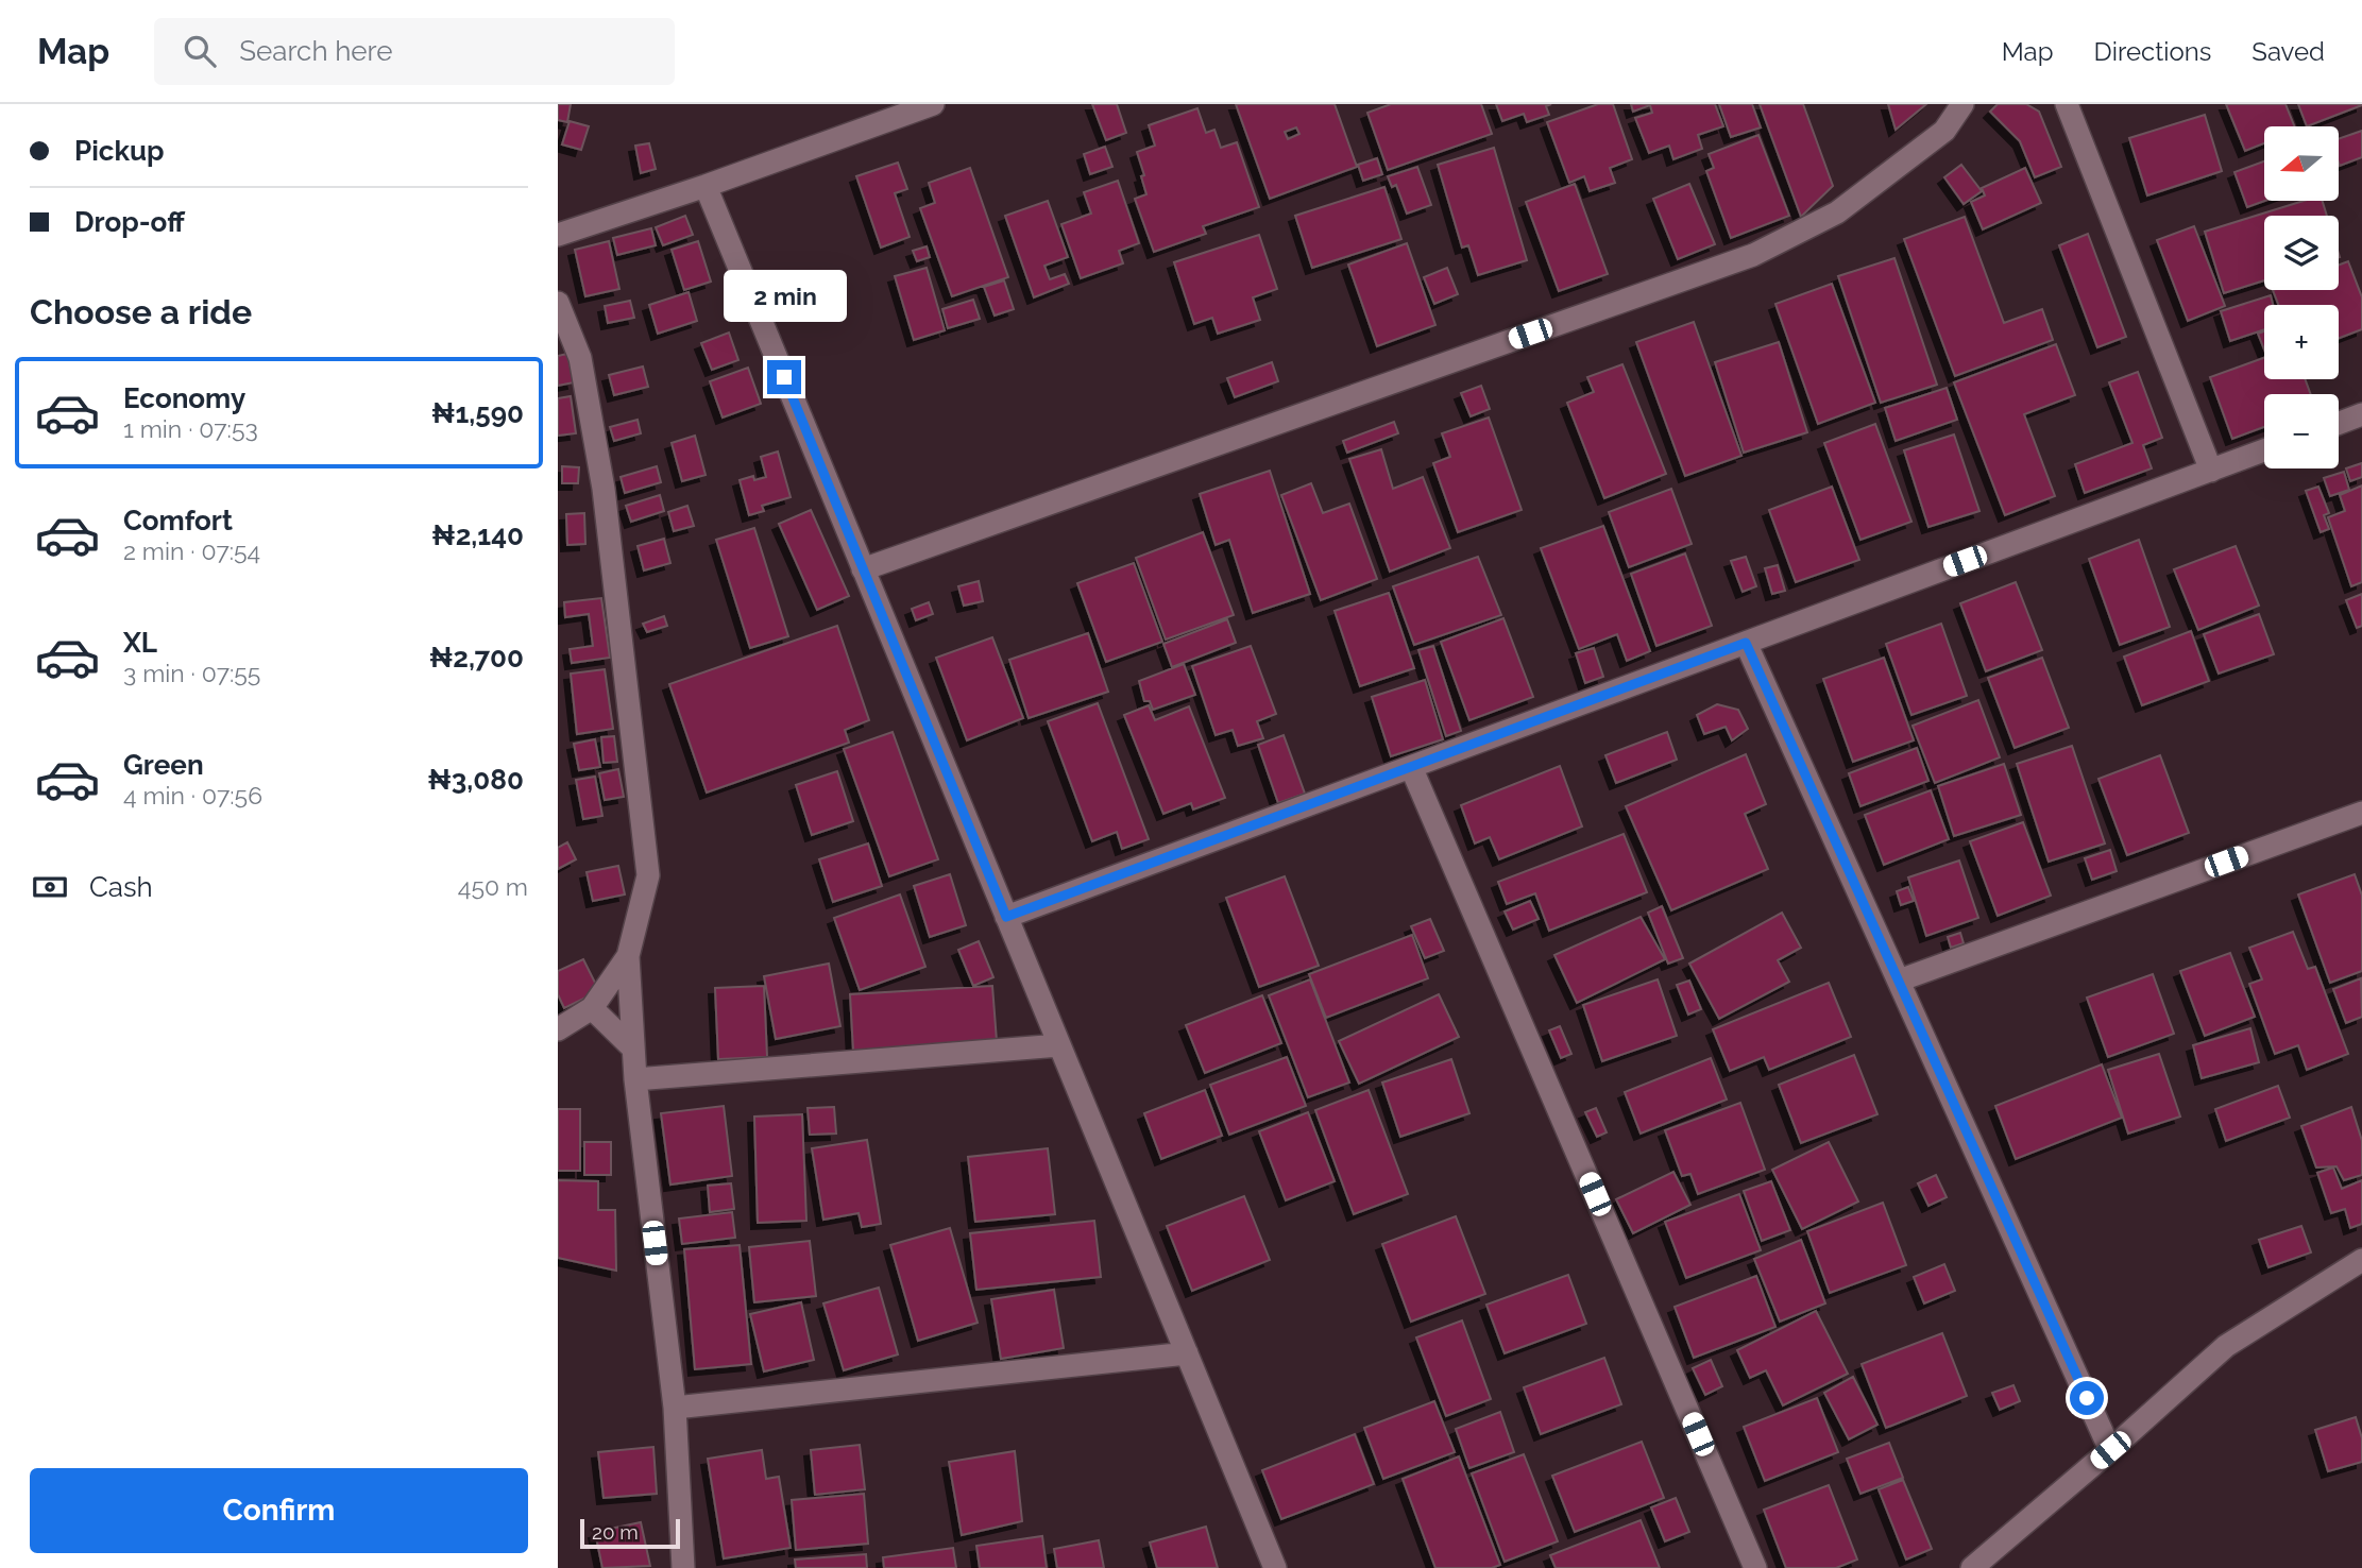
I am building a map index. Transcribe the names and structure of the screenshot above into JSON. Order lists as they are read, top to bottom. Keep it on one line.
{"scale_bar":"20 m","north":"left","page":{"header":"Map","search":"Search here","nav":["Map","Directions","Saved"],"banner":["Pickup","Drop-off"],"map_buttons":["+","−"],"heading":"Choose a ride","bubble":"2 min","list":[{"name":"Economy","note":"1 min · 07:53","value":"₦1,590"},{"name":"Comfort","note":"2 min · 07:54","value":"₦2,140"},{"name":"XL","note":"3 min · 07:55","value":"₦2,700"},{"name":"Green","note":"4 min · 07:56","value":"₦3,080"}],"pay":["Cash","450 m"],"buttons":"Confirm","scale":"20 m"}}
